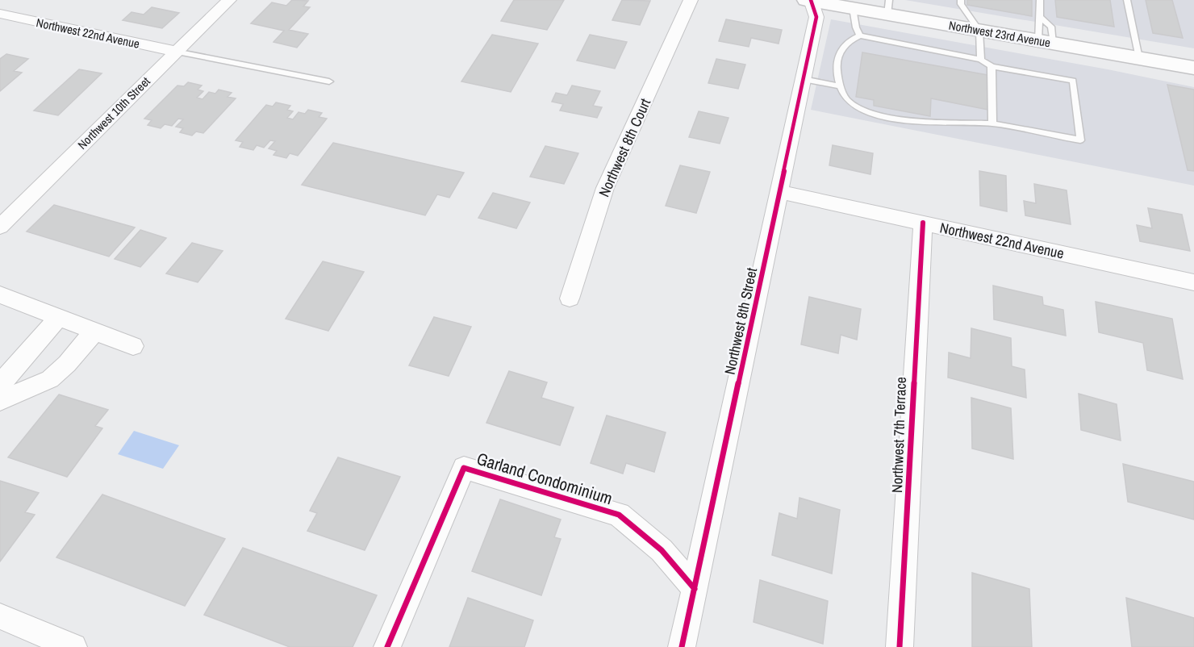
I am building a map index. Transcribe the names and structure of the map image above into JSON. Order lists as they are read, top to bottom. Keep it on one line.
{"streets":{"main road":["Northwest 23rd Avenue"],"street":["Northwest 22nd Avenue","Northwest 10th Street","Northwest 8th Court","Northwest 8th Street","Northwest 7th Terrace","Garland Condominium"]},"crossings":[["Northwest 22nd Avenue","Northwest 10th Street"],["Northwest 22nd Avenue","Northwest 8th Street"],["Northwest 22nd Avenue","Northwest 7th Terrace"],["Northwest 23rd Avenue","Northwest 8th Street"],["Northwest 8th Street","Garland Condominium"]]}
